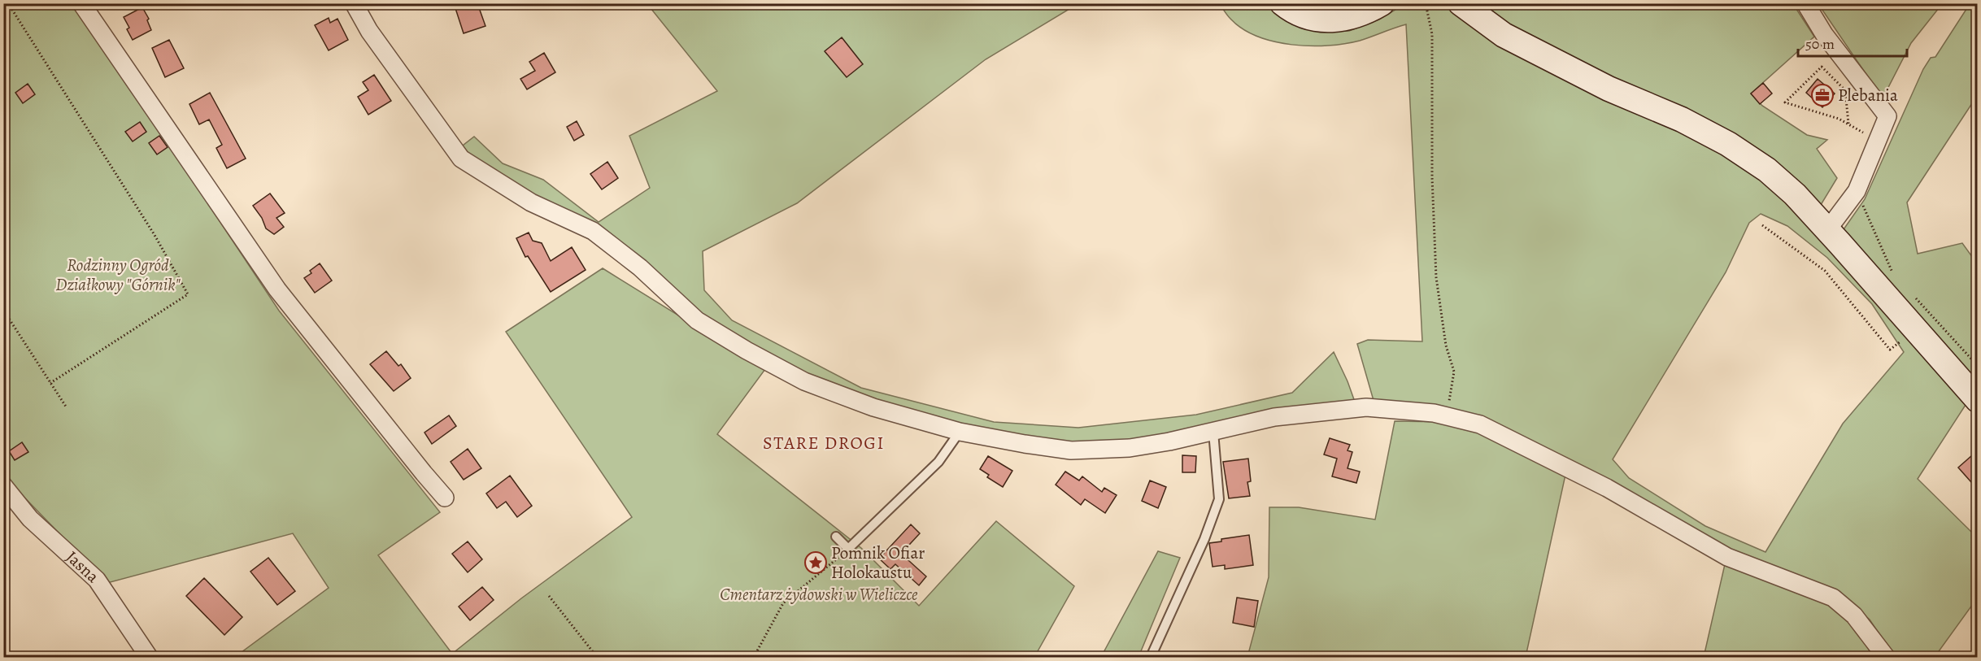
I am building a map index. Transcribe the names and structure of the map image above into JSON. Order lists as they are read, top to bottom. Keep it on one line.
{"streets":{"street":["Jasna"]},"districts":["STARE DROGI"],"parks":["Rodzinny Ogród Działkowy \"Górnik\"","Cmentarz żydowski w Wieliczce"],"places":{"office":["Plebania"],"place":["Pomnik Ofiar Holokaustu"]},"scale_bar":"50 m"}
